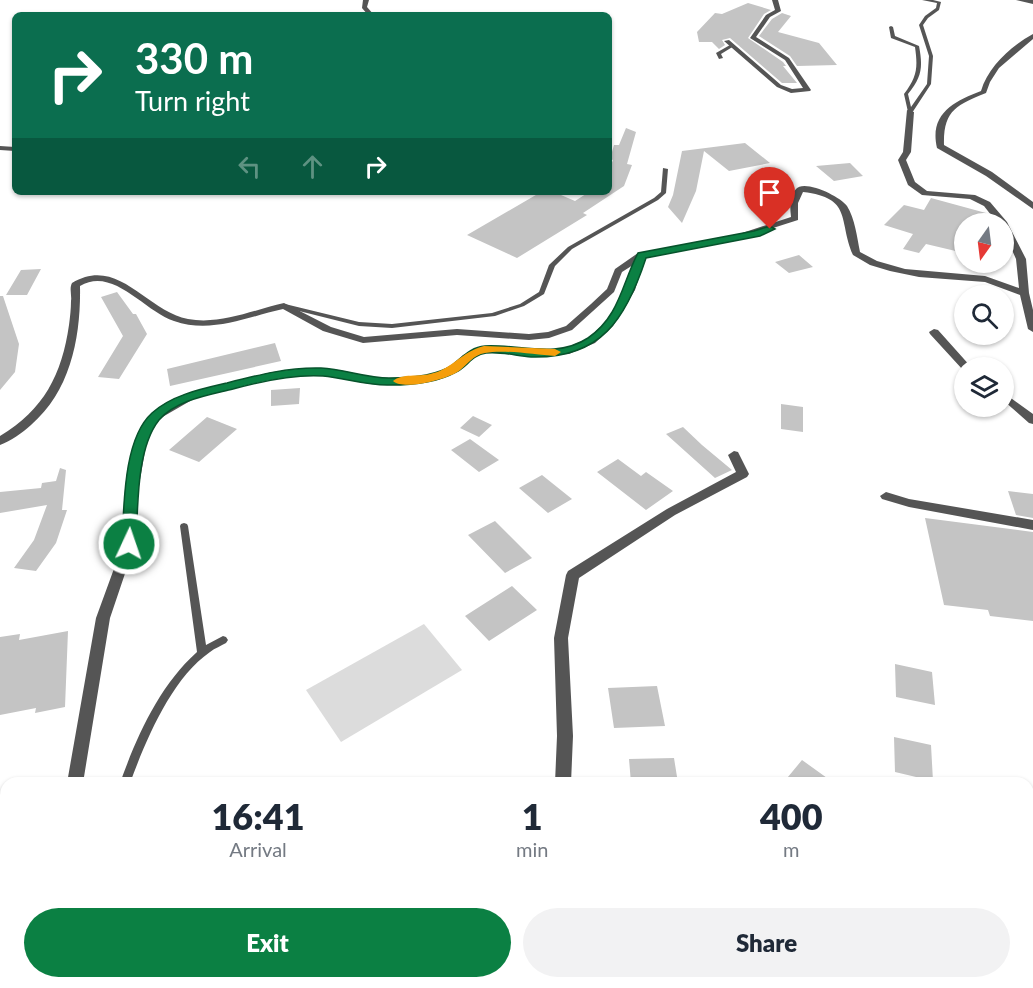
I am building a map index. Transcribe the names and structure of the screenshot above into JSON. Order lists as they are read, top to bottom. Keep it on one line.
{"north":"bottom","page":{"turn":["330 m","Turn right"],"eta":["16:41","Arrival","1","min","400","m"],"buttons":["Exit","Share"]}}
